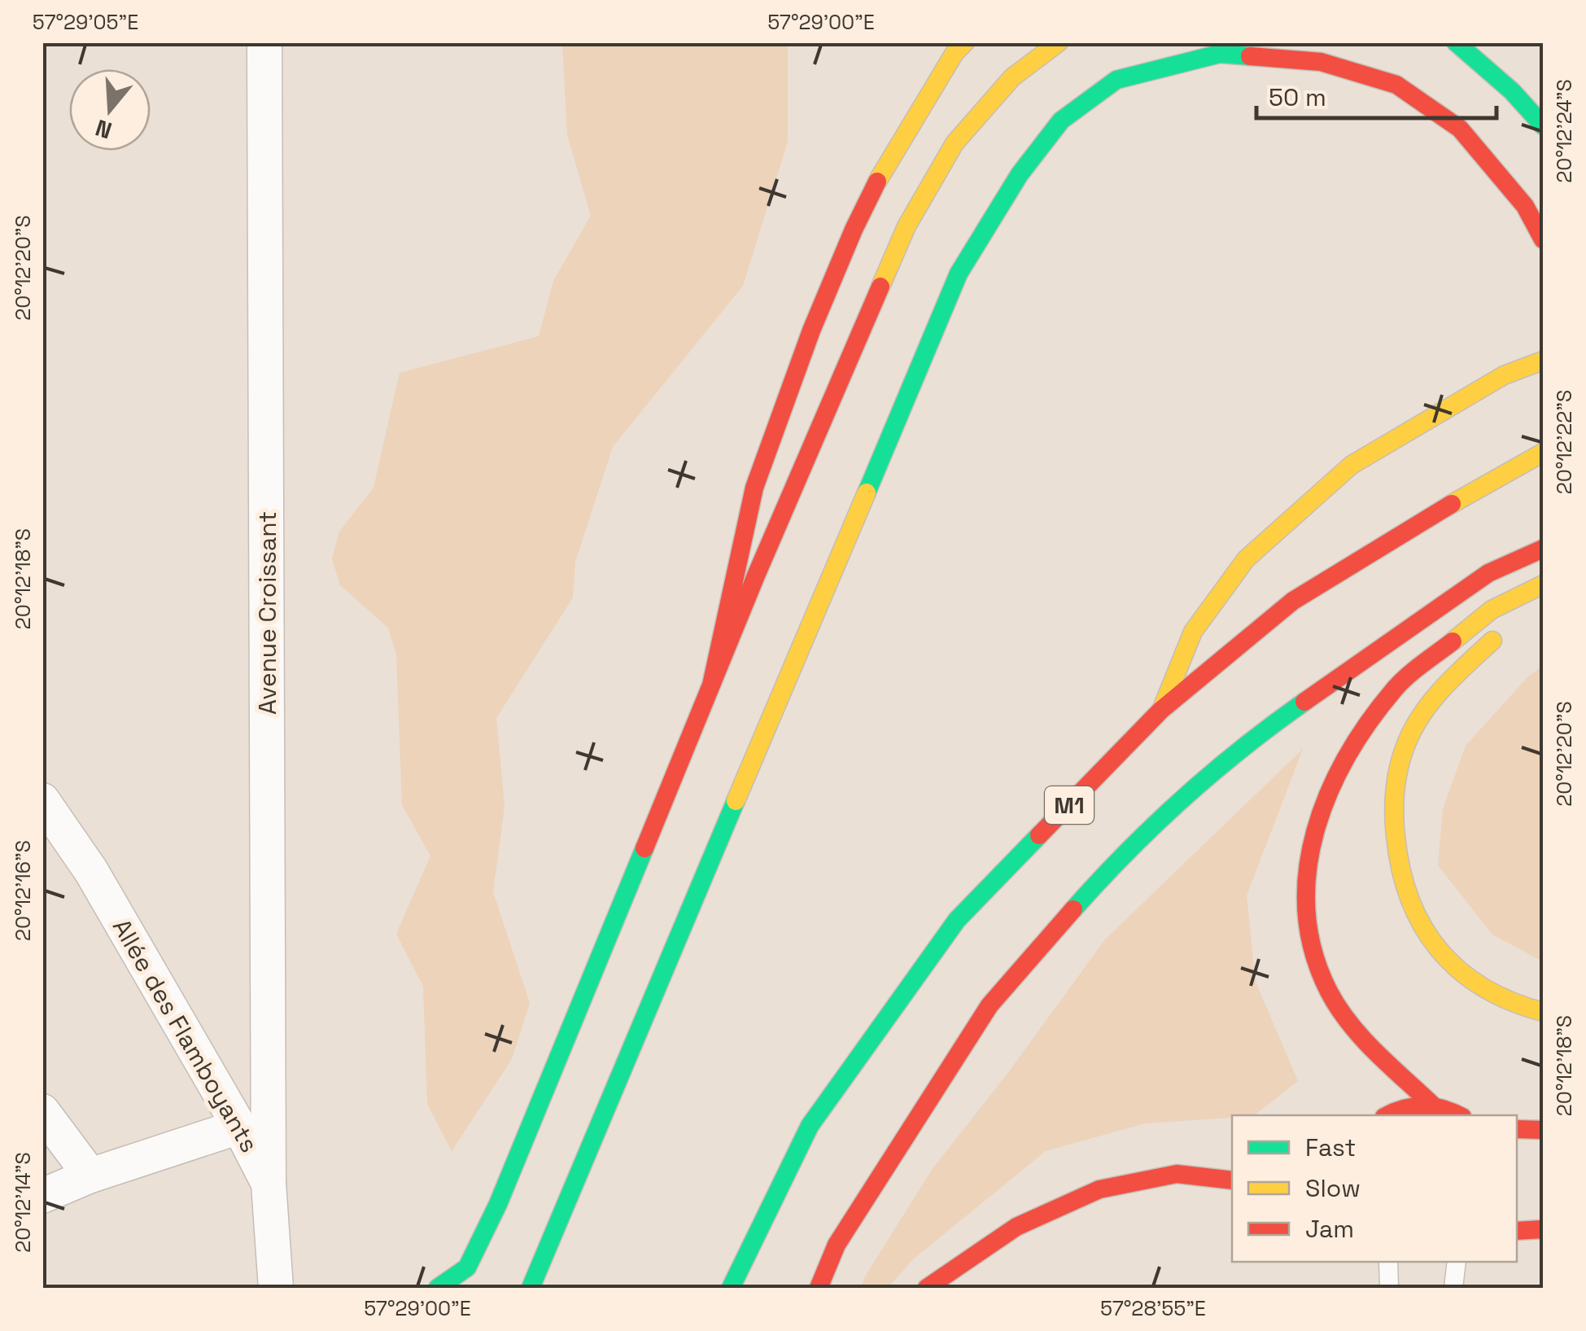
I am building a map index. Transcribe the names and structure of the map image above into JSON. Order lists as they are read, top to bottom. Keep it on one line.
{"streets":{"main road":["M1"],"street":["Avenue Croissant","Allée des Flamboyants"]},"crossings":[["Avenue Croissant","Allée des Flamboyants"]],"legend":["Fast","Slow","Jam"],"scale_bar":"50 m","north":"bottom","coordinates":["57°29'05\"E","57°29'00\"E","20°12'24\"S","20°12'20\"S","20°12'22\"S","20°12'18\"S","20°12'16\"S","20°12'14\"S","57°28'55\"E"]}
